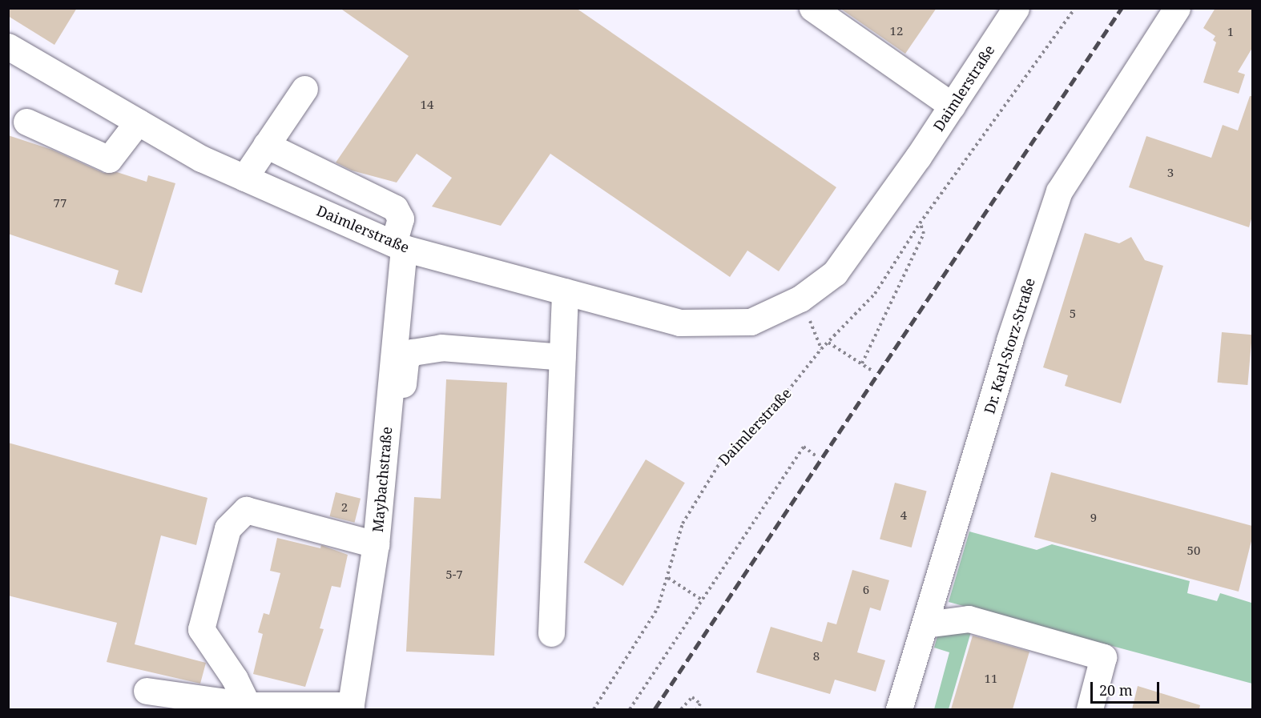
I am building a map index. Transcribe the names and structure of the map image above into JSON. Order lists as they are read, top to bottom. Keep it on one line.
{"streets":{"street":["Daimlerstraße","Dr. Karl-Storz-Straße","Maybachstraße"]},"crossings":[["Daimlerstraße","Maybachstraße"]],"house_numbers":["12","1","14","3","77","5","2","4","9","50","5-7","6","8","11"],"scale_bar":"20 m"}
